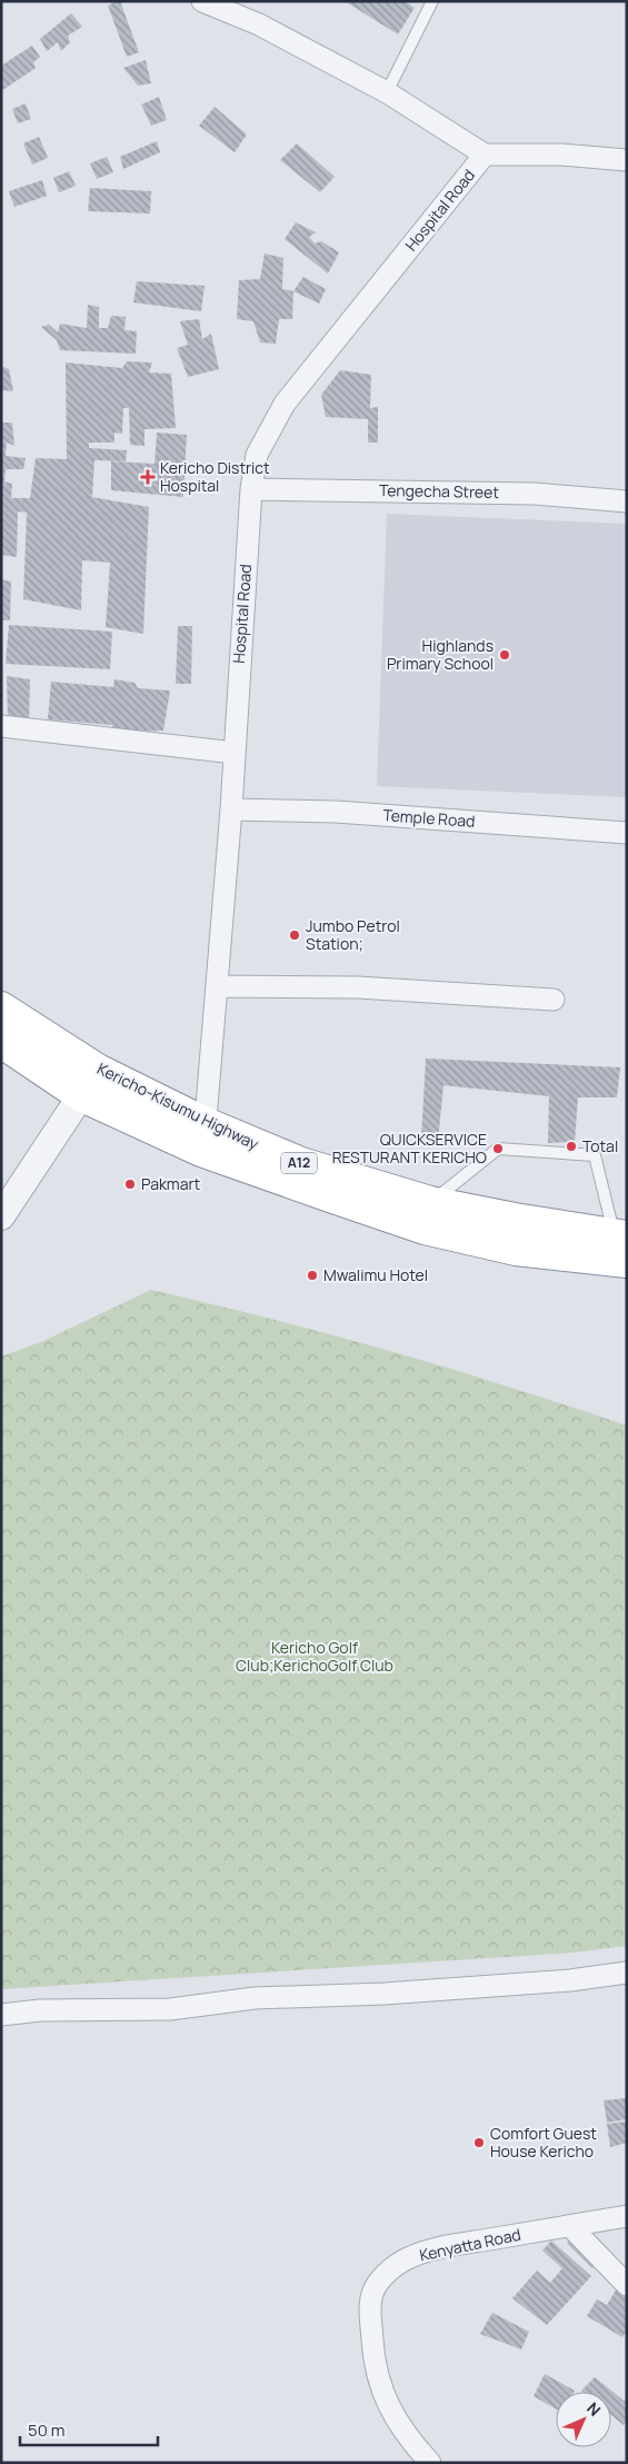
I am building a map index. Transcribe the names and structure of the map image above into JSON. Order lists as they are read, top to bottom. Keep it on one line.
{"streets":{"highway":["Kericho-Kisumu Highway","A12"],"street":["Hospital Road","Tengecha Street","Temple Road","Kenyatta Road"]},"crossings":[["Hospital Road","Tengecha Street"],["Hospital Road","Temple Road"],["Hospital Road","Kericho-Kisumu Highway"]],"parks":["Kericho Golf Club;KerichoGolf Club"],"places":{"health":["Kericho District Hospital"],"other":["Highlands Primary School","Jumbo Petrol Station;","Total","QUICKSERVICE RESTURANT KERICHO","Pakmart","Mwalimu Hotel","Comfort Guest House Kericho"]},"scale_bar":"50 m","north":"top right"}
